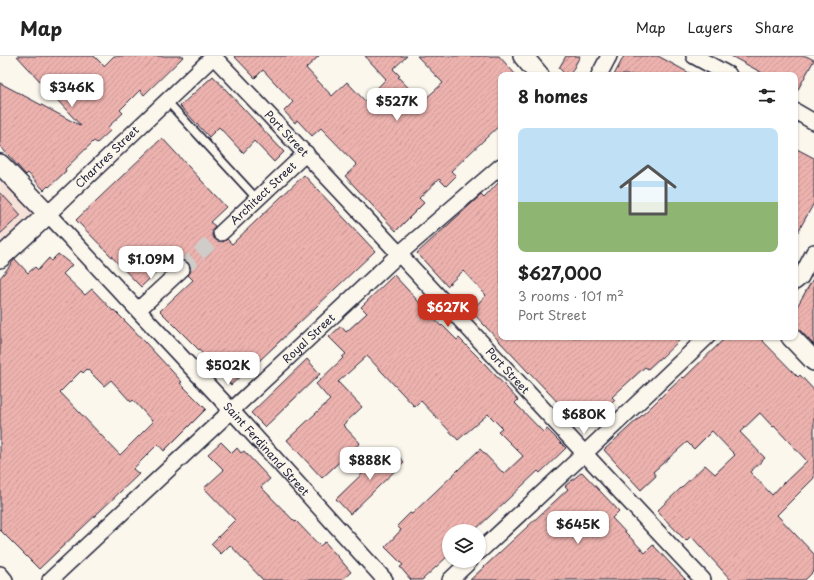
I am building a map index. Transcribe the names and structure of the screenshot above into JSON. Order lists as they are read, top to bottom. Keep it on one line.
{"streets":{"street":["Port Street","Chartres Street","Architect Street","Royal Street","Saint Ferdinand Street"]},"crossings":[["Port Street","Chartres Street"],["Port Street","Architect Street"],["Port Street","Royal Street"],["Chartres Street","Saint Ferdinand Street"],["Royal Street","Saint Ferdinand Street"]],"page":{"header":"Map","nav":["Map","Layers","Share"],"heading":"8 homes","price":["$346K","$527K","$1.09M","$627K","$502K","$680K","$888K","$645K"],"list":[{"name":"$627,000","note":"3 rooms · 101 m² · Port Street"}]}}
